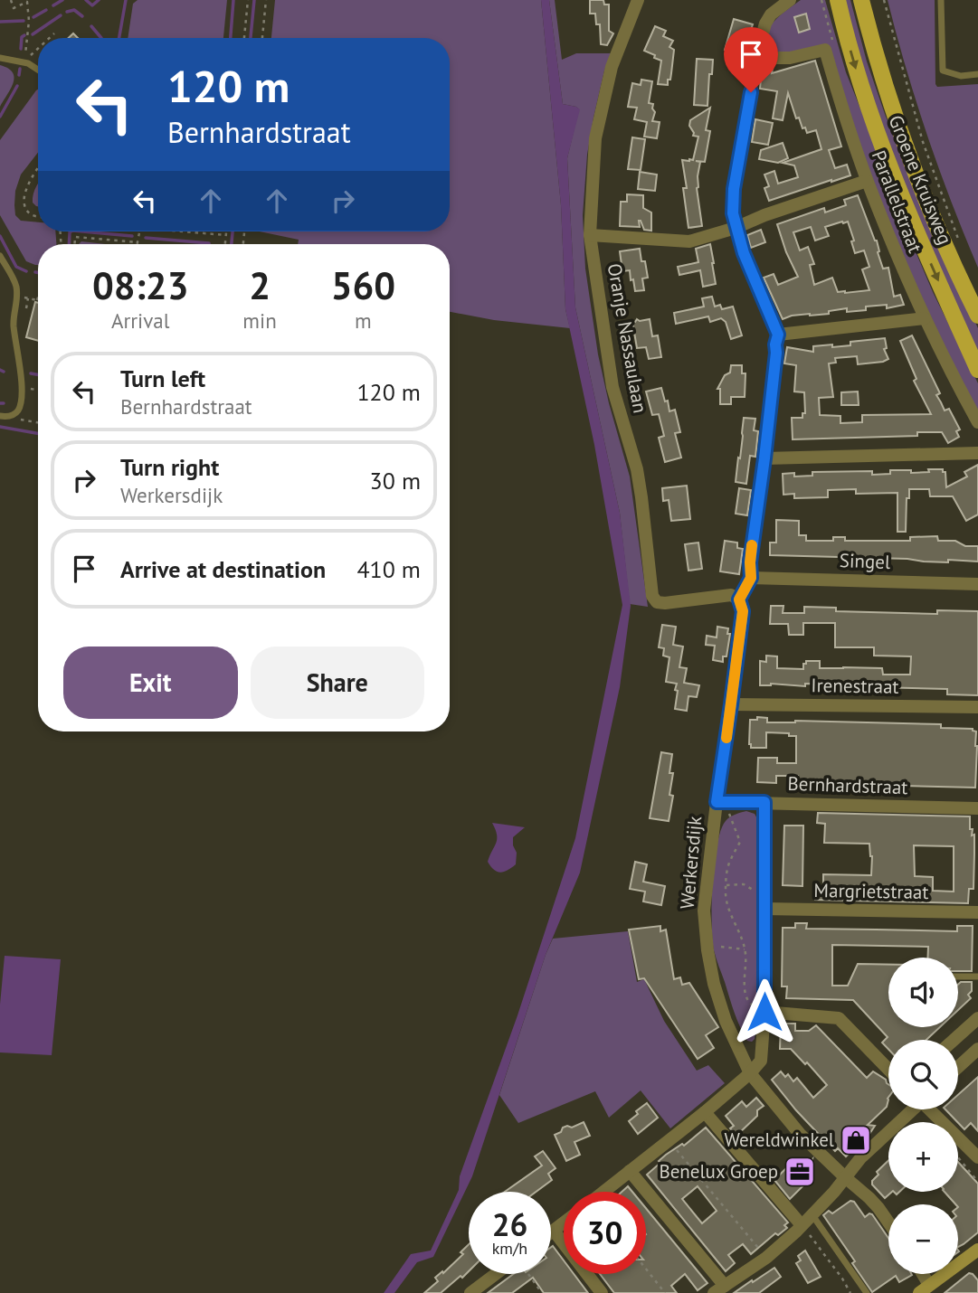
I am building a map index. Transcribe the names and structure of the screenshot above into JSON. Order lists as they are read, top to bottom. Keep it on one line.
{"streets":{"main road":["Groene Kruisweg"],"street":["Parallelstraat","Oranje Nassaulaan","Singel","Irenestraat","Bernhardstraat","Werkersdijk","Margrietstraat"]},"crossings":[["Oranje Nassaulaan","Werkersdijk"],["Irenestraat","Werkersdijk"],["Bernhardstraat","Werkersdijk"]],"places":{"shop":["Wereldwinkel"],"office":["Benelux Groep"]},"page":{"turn":["120 m","Bernhardstraat"],"eta":["08:23","Arrival","2","min","560","m"],"list":[{"name":"Turn left","note":"Bernhardstraat","value":"120 m"},{"name":"Turn right","note":"Werkersdijk","value":"30 m"},{"name":"Arrive at destination","value":"410 m"}],"buttons":["Exit","Share"],"map_buttons":["+","−"],"speed":"26 km/h","limit":"30"}}
